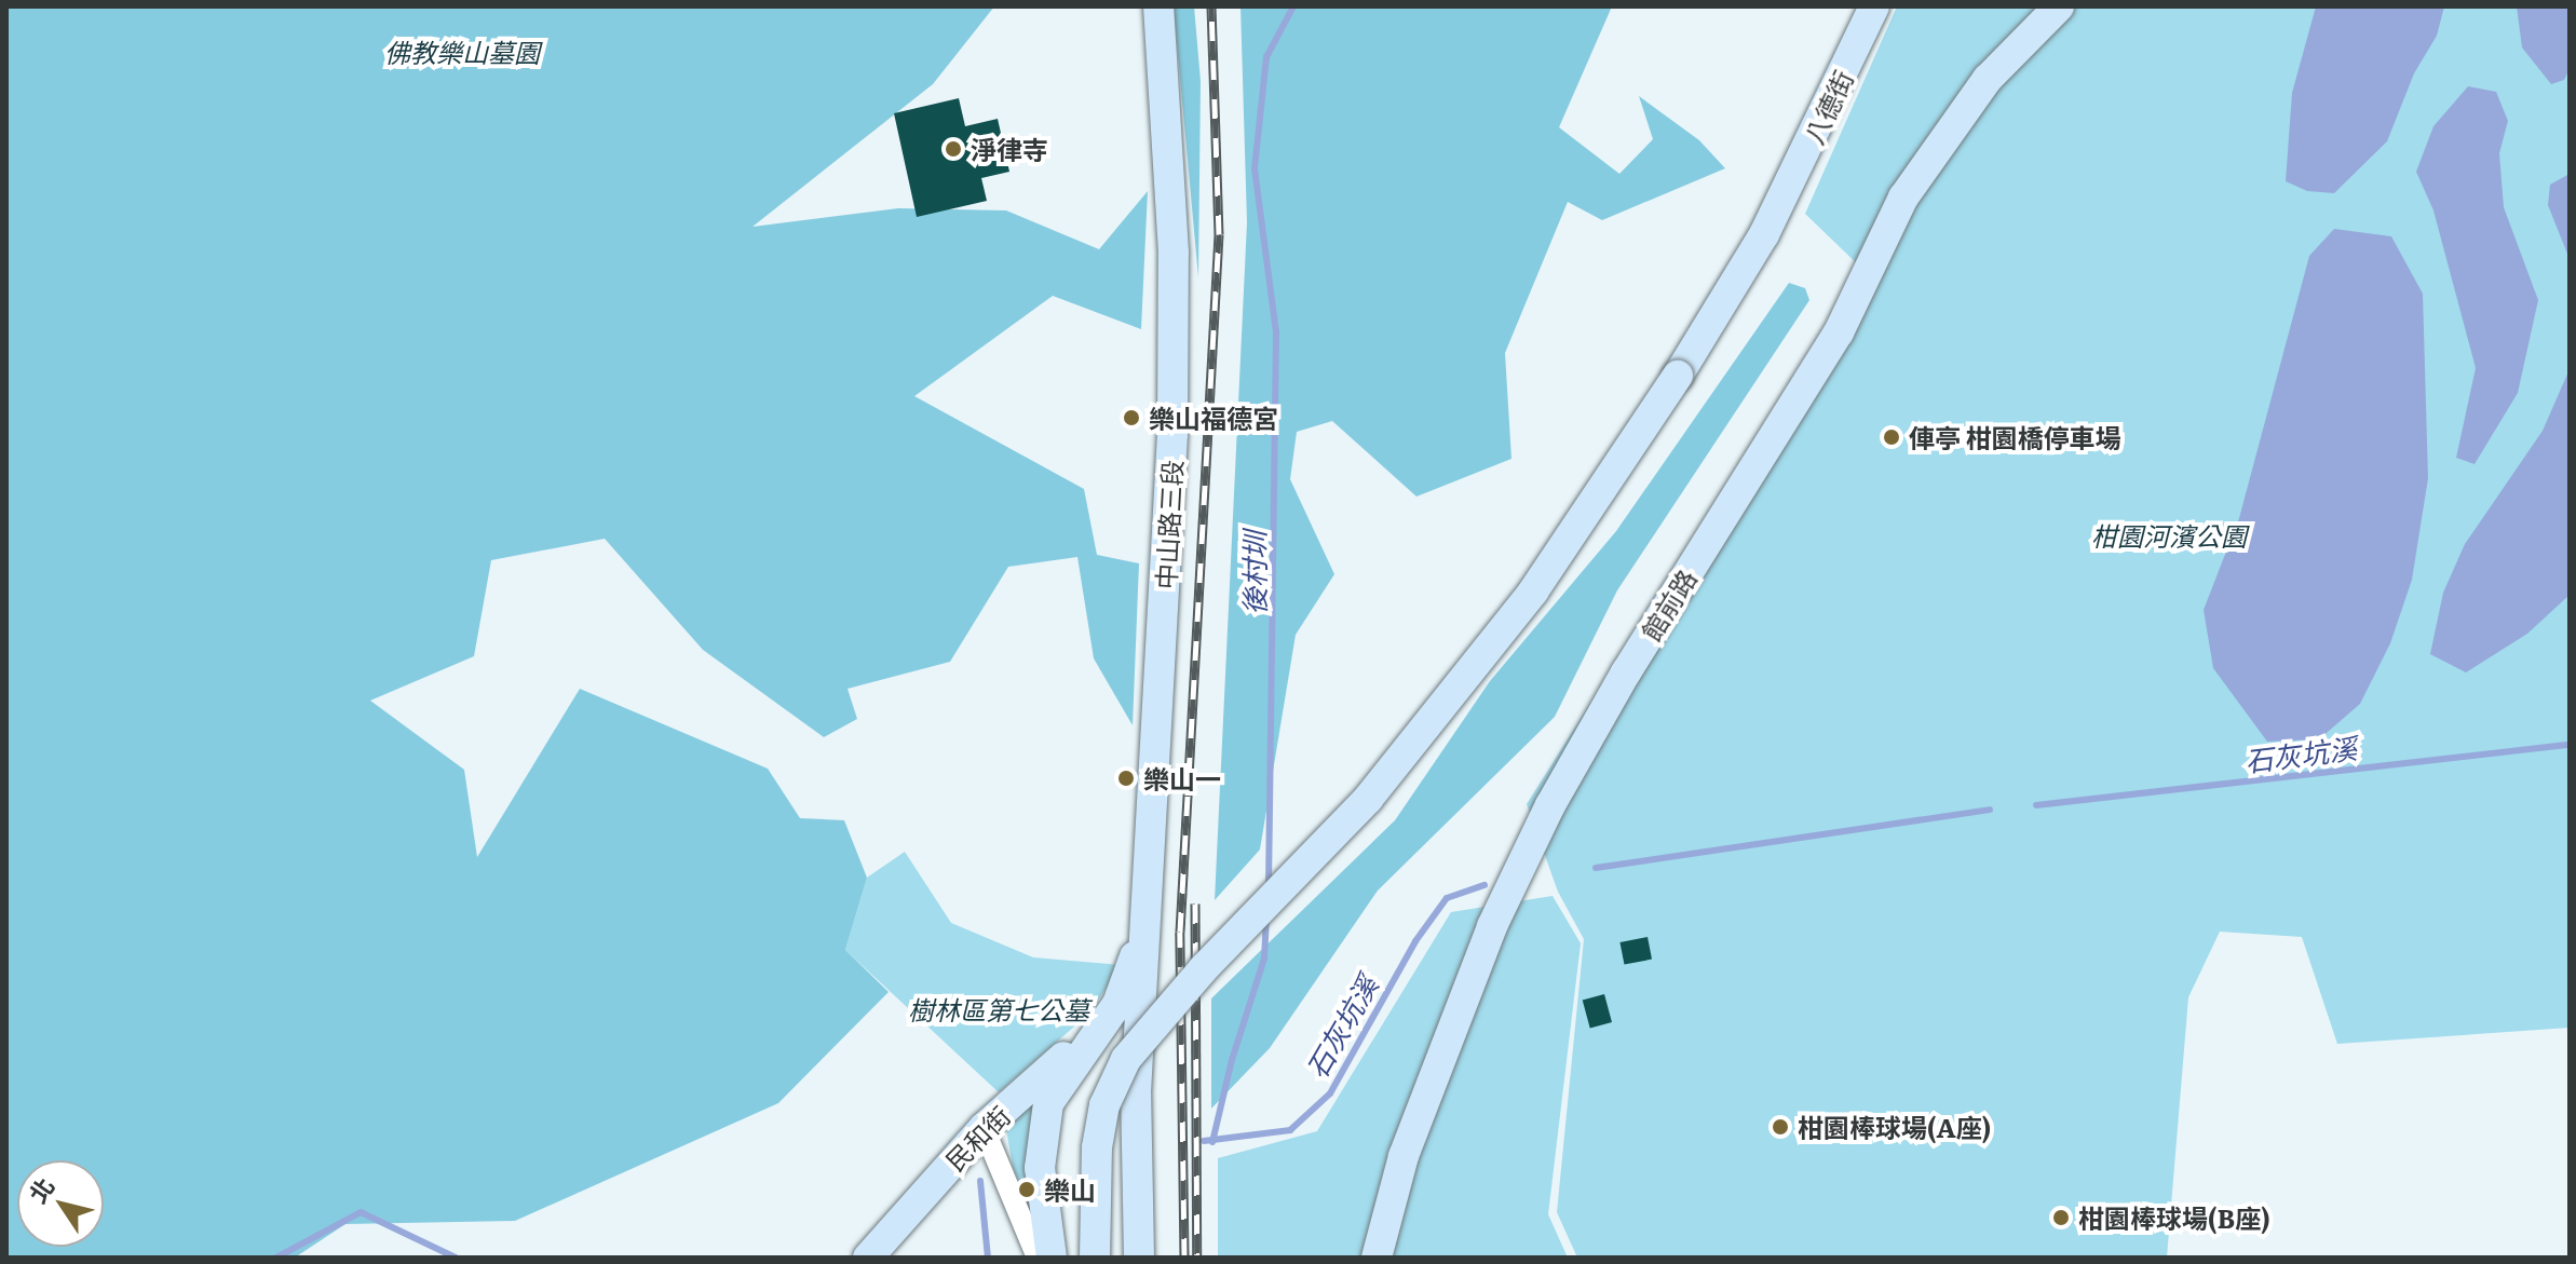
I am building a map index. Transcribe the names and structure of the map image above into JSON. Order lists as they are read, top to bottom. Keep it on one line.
{"streets":{"street":["八德街","中山路三段","館前路","民和街"]},"crossings":[["中山路三段","民和街"]],"water":["後村圳","石灰坑溪"],"parks":["佛教樂山墓園","柑園河濱公園","樹林區第七公墓"],"places":["淨律寺","樂山福德宮","俥亭 柑園橋停車場","樂山一","柑園棒球場(A座)","樂山","柑園棒球場(B座)"],"north":"top left"}
